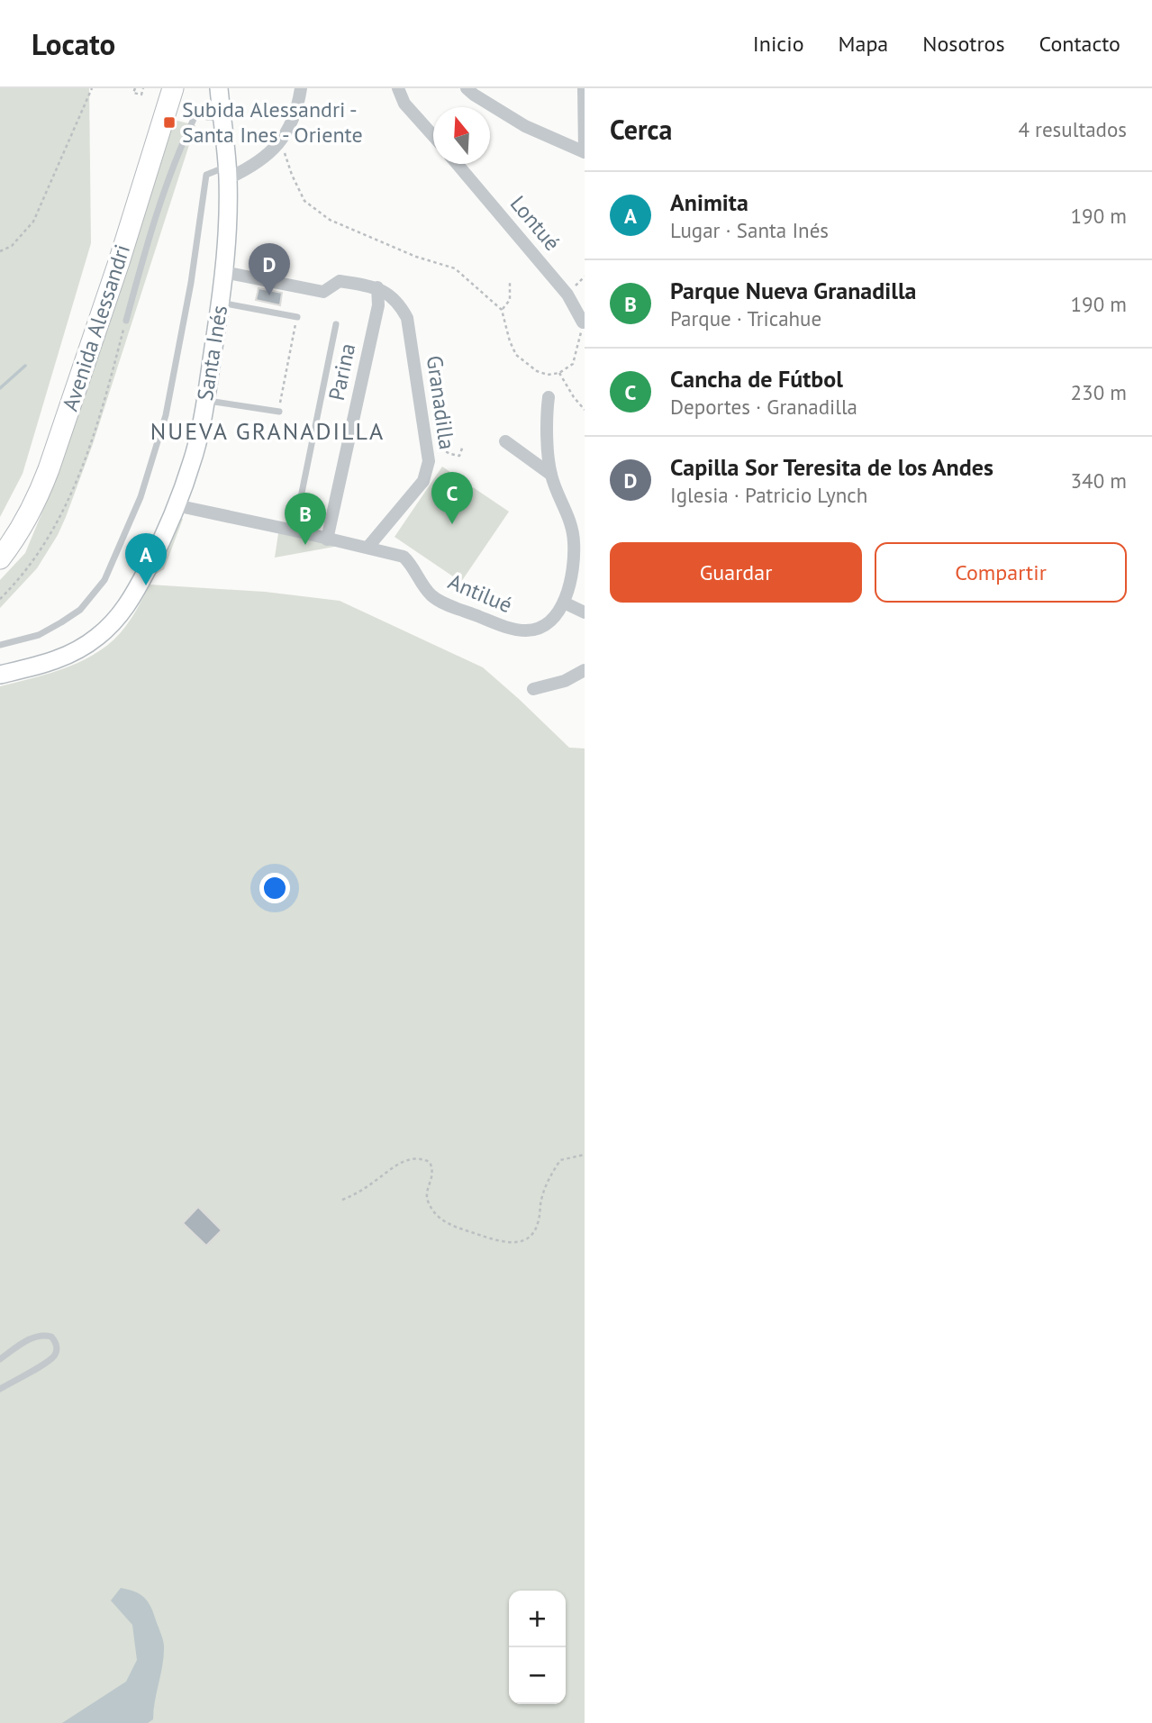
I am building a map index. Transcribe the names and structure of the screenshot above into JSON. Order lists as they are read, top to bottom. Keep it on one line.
{"streets":{"main road":["Avenida Alessandri","Santa Inés"],"street":["Lontué","Parina","Granadilla","Antilué"]},"crossings":[["Santa Inés","Antilué"],["Parina","Granadilla"],["Parina","Antilué"],["Granadilla","Antilué"]],"districts":["NUEVA GRANADILLA"],"places":{"transit":["Subida Alessandri - Santa Ines - Oriente"]},"north":"top","page":{"header":"Locato","nav":["Inicio","Mapa","Nosotros","Contacto"],"heading":["Cerca","4 resultados"],"list":[{"mark":"A","name":"Animita","note":"Lugar · Santa Inés","value":"190 m"},{"mark":"B","name":"Parque Nueva Granadilla","note":"Parque · Tricahue","value":"190 m"},{"mark":"C","name":"Cancha de Fútbol","note":"Deportes · Granadilla","value":"230 m"},{"mark":"D","name":"Capilla Sor Teresita de los Andes","note":"Iglesia · Patricio Lynch","value":"340 m"}],"pins":["D","C","B","A"],"buttons":["Guardar","Compartir"],"map_buttons":["+","−"]}}
